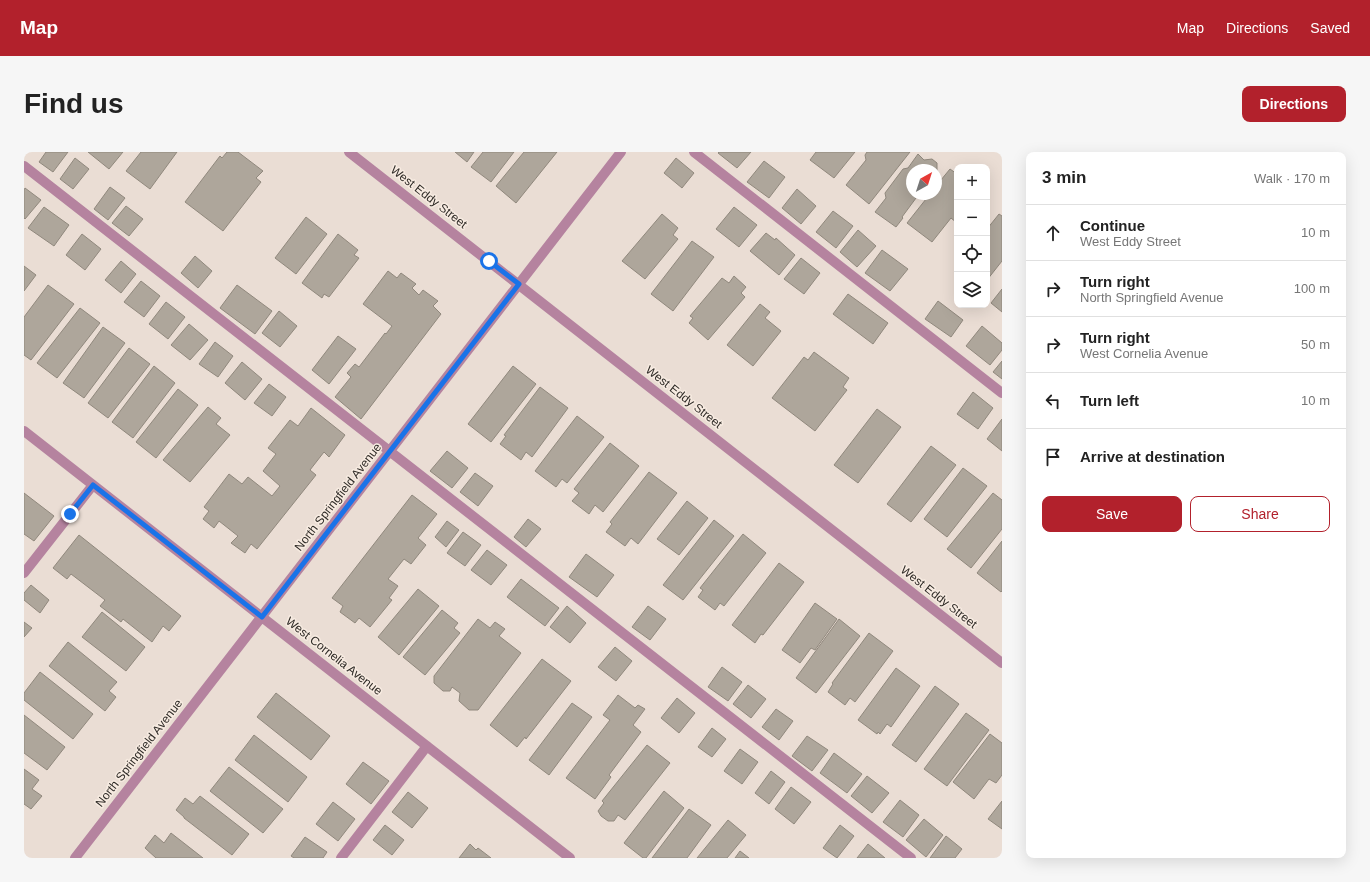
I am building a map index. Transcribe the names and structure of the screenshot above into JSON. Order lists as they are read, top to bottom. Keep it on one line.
{"streets":{"street":["West Eddy Street","North Springfield Avenue","West Cornelia Avenue"]},"crossings":[["West Eddy Street","North Springfield Avenue"],["North Springfield Avenue","West Cornelia Avenue"]],"north":"top right","page":{"header":"Map","nav":["Map","Directions","Saved"],"buttons":["Directions",["Save","Share"]],"title":"Find us","heading":["3 min","Walk · 170 m"],"map_buttons":["+","−"],"list":[["Continue","West Eddy Street","10 m"],["Turn right","North Springfield Avenue","100 m"],["Turn right","West Cornelia Avenue","50 m"],["Turn left","10 m"],"Arrive at destination"]}}
